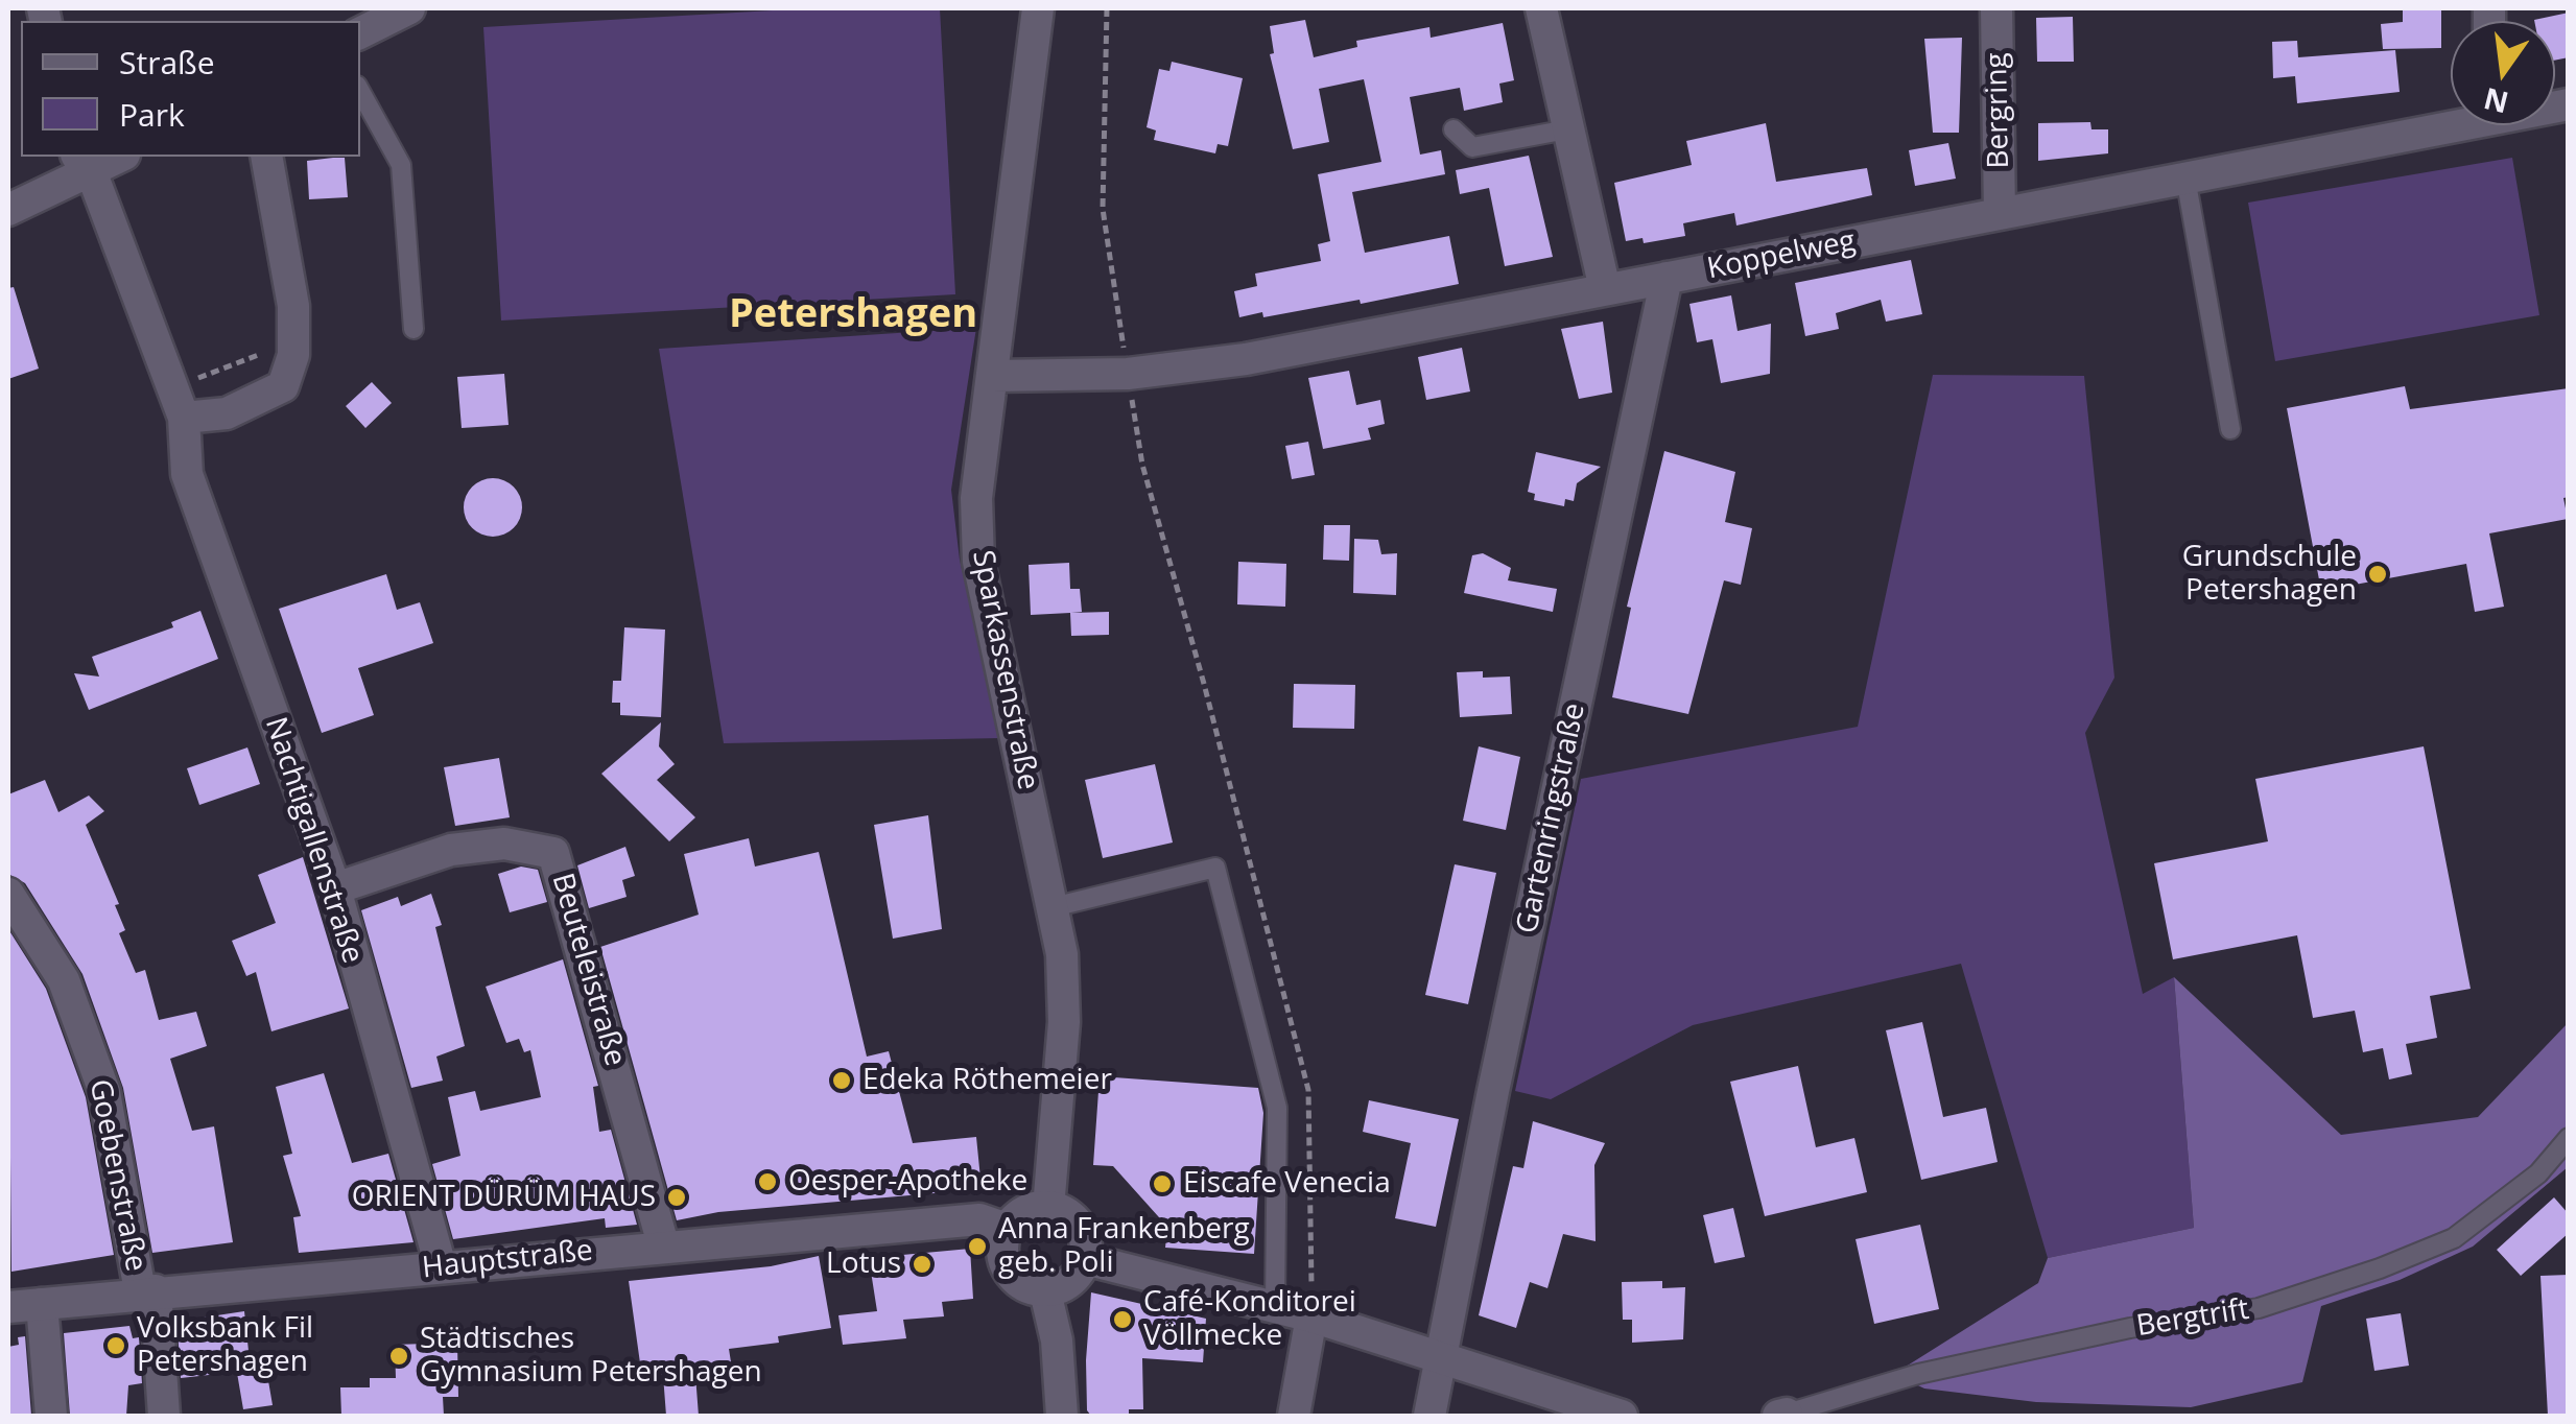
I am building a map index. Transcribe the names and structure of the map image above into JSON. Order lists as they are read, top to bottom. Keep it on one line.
{"streets":{"street":["Bergring","Koppelweg","Sparkassenstraße","Gartenringstraße","Nachtigallenstraße","Beuteleistraße","Goebenstraße","Hauptstraße"],"lane":["Bergtrift"]},"crossings":[["Bergring","Koppelweg"],["Koppelweg","Sparkassenstraße"],["Koppelweg","Gartenringstraße"],["Sparkassenstraße","Hauptstraße"],["Nachtigallenstraße","Beuteleistraße"],["Nachtigallenstraße","Hauptstraße"],["Beuteleistraße","Hauptstraße"],["Goebenstraße","Hauptstraße"]],"districts":["Petershagen"],"places":["Grundschule Petershagen","Edeka Röthemeier","Oesper-Apotheke","Eiscafe Venecia","ORIENT DÜRÜM HAUS","Anna Frankenberg geb. Poli","Lotus","Café-Konditorei Völlmecke","Volksbank Fil Petershagen","Städtisches Gymnasium Petershagen"],"legend":["Straße","Park"],"north":"bottom"}
